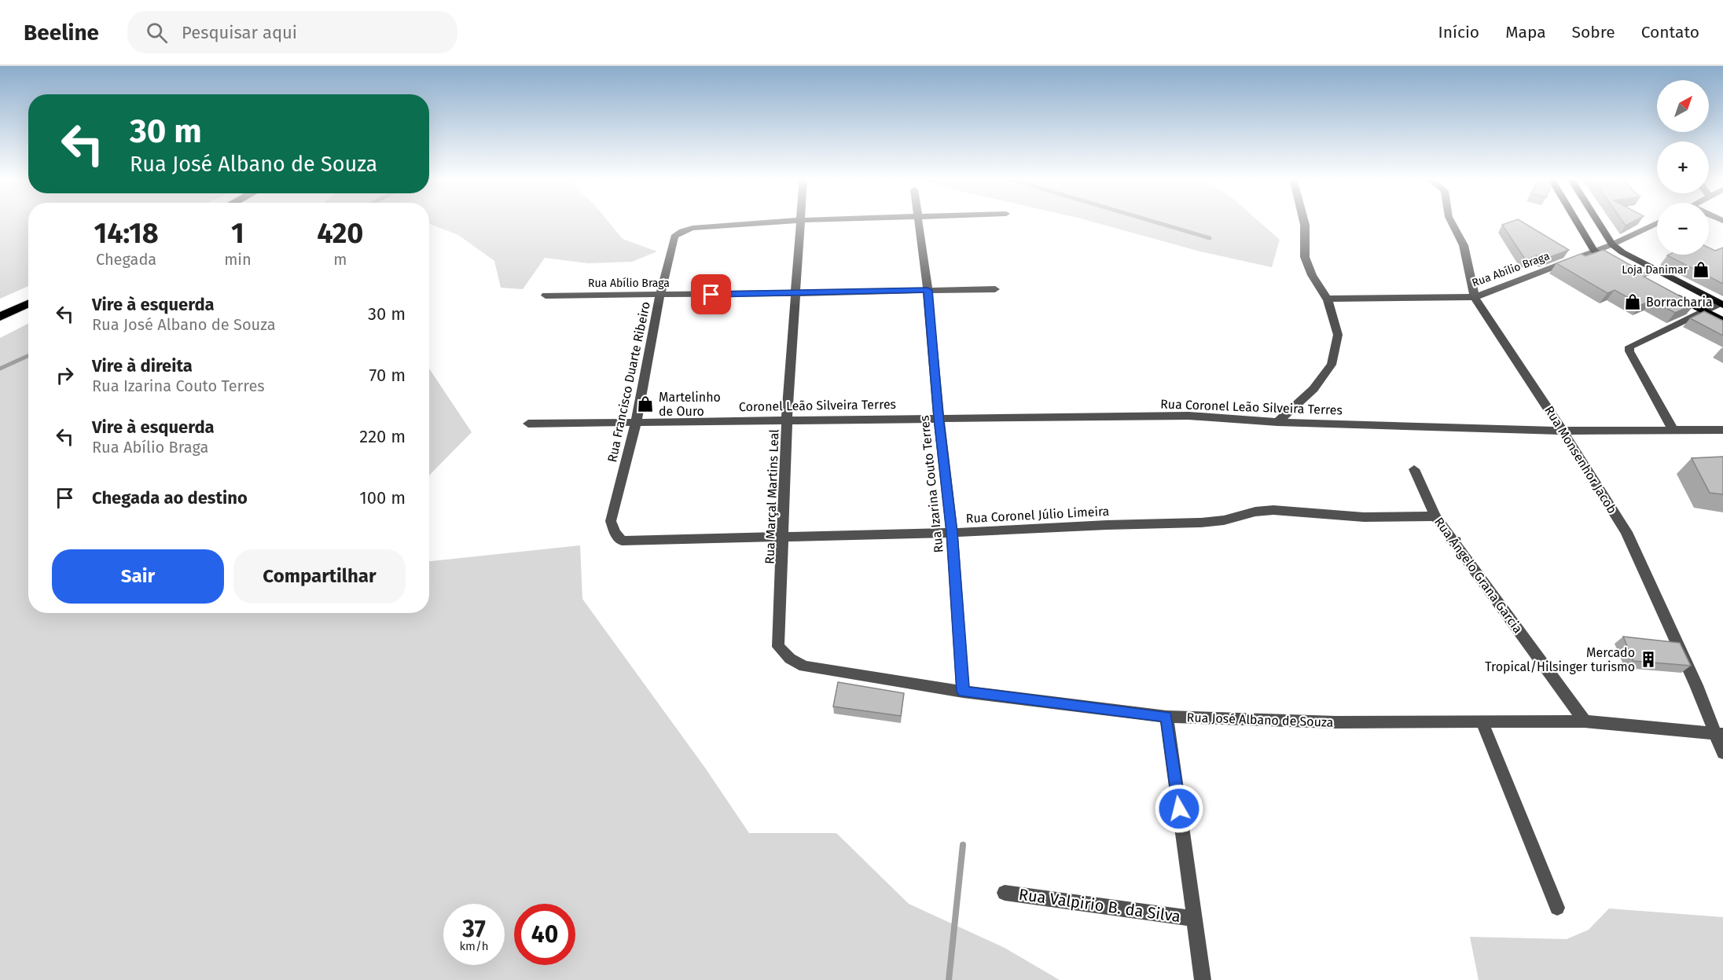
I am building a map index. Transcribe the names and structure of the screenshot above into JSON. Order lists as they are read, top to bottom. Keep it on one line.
{"streets":{"street":["Rua Abílio Braga","Rua Francisco Duarte Ribeiro","Coronel Leão Silveira Terres","Rua Coronel Leão Silveira Terres","Rua Monsenhor Jacob","Rua Izarina Couto Terres","Rua Marçal Martins Leal","Rua Coronel Júlio Limeira","Rua Ângelo Grana Garcia","Rua José Albano de Souza","Rua Valpirio B. da Silva"]},"crossings":[["Rua Abílio Braga","Rua Francisco Duarte Ribeiro"],["Rua Abílio Braga","Rua Monsenhor Jacob"],["Rua Abílio Braga","Rua Izarina Couto Terres"],["Rua Abílio Braga","Rua Marçal Martins Leal"],["Rua Francisco Duarte Ribeiro","Coronel Leão Silveira Terres"],["Rua Francisco Duarte Ribeiro","Rua Coronel Júlio Limeira"],["Coronel Leão Silveira Terres","Rua Coronel Leão Silveira Terres"],["Coronel Leão Silveira Terres","Rua Izarina Couto Terres"],["Coronel Leão Silveira Terres","Rua Marçal Martins Leal"],["Rua Coronel Leão Silveira Terres","Rua Monsenhor Jacob"],["Rua Coronel Leão Silveira Terres","Rua Izarina Couto Terres"],["Rua Monsenhor Jacob","Rua José Albano de Souza"],["Rua Izarina Couto Terres","Rua Coronel Júlio Limeira"],["Rua Izarina Couto Terres","Rua José Albano de Souza"],["Rua Marçal Martins Leal","Rua Coronel Júlio Limeira"],["Rua Marçal Martins Leal","Rua José Albano de Souza"],["Rua Coronel Júlio Limeira","Rua Ângelo Grana Garcia"],["Rua Ângelo Grana Garcia","Rua José Albano de Souza"]],"places":{"shop":["Loja Danimar","Borracharia","Martelinho de Ouro"],"building":["Mercado Tropical/Hilsinger turismo"]},"north":"top right","page":{"header":"Beeline","search":"Pesquisar aqui","nav":["Início","Mapa","Sobre","Contato"],"map_buttons":["+","−"],"turn":["30 m","Rua José Albano de Souza"],"eta":["14:18","Chegada","1","min","420","m"],"list":[{"name":"Vire à esquerda","note":"Rua José Albano de Souza","value":"30 m"},{"name":"Vire à direita","note":"Rua Izarina Couto Terres","value":"70 m"},{"name":"Vire à esquerda","note":"Rua Abílio Braga","value":"220 m"},{"name":"Chegada ao destino","value":"100 m"}],"buttons":["Sair","Compartilhar"],"speed":"37 km/h","limit":"40"}}
